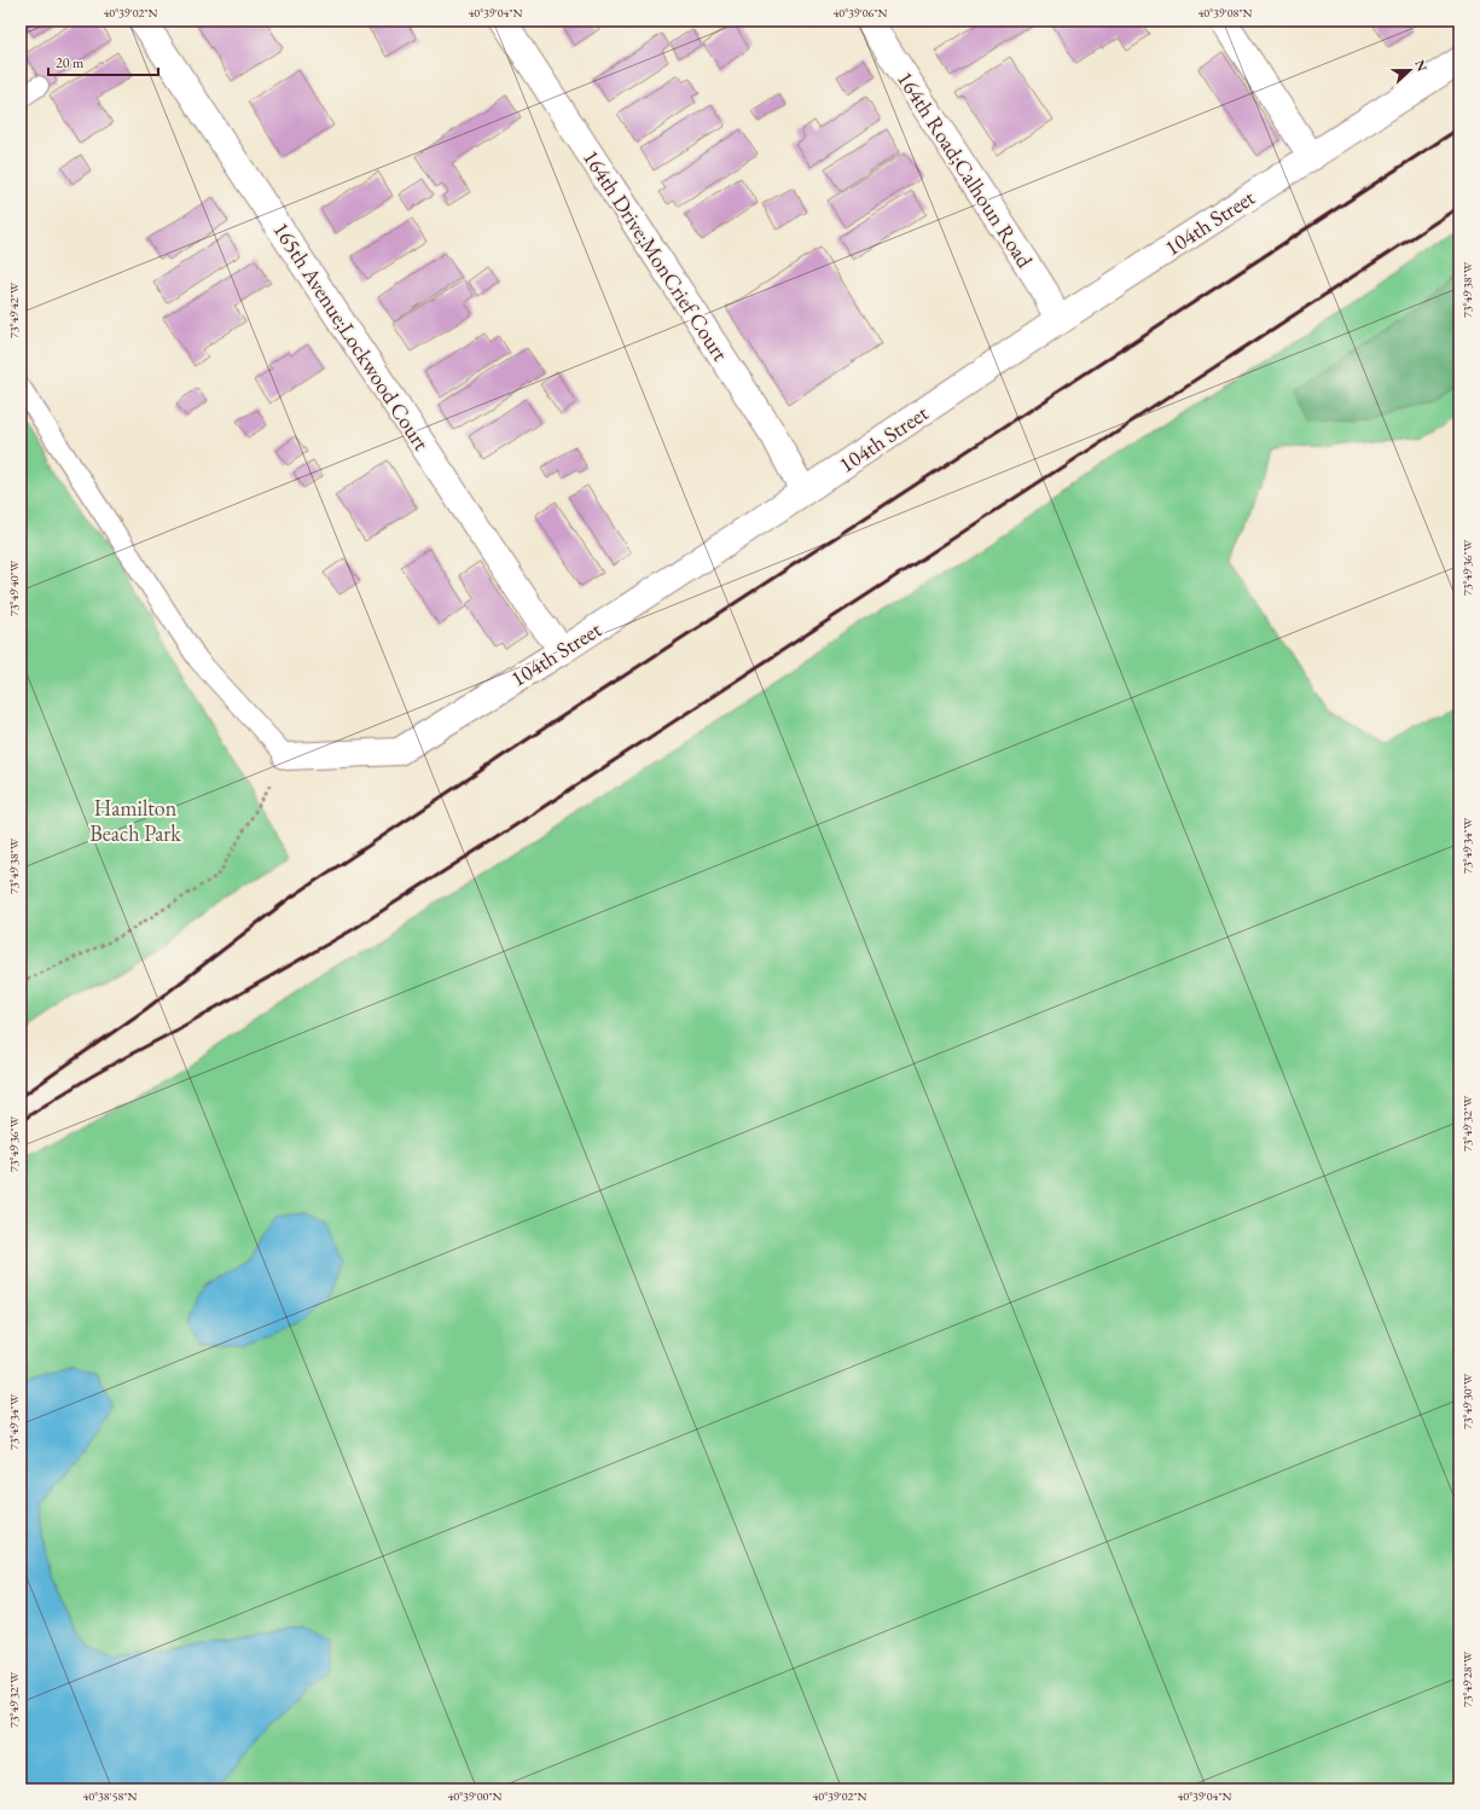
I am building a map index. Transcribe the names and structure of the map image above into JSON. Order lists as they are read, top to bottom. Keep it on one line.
{"streets":{"street":["164th Road;Calhoun Road","104th Street","164th Drive;MonCrief Court","165th Avenue;Lockwood Court"]},"crossings":[["164th Road;Calhoun Road","104th Street"],["104th Street","164th Drive;MonCrief Court"],["104th Street","165th Avenue;Lockwood Court"]],"parks":["Hamilton Beach Park"],"scale_bar":"20 m","north":"right","coordinates":["40°39'02\"N","40°39'04\"N","40°39'06\"N","40°39'08\"N","73°49'38\"W","73°49'42\"W","73°49'36\"W","73°49'40\"W","73°49'34\"W","73°49'32\"W","73°49'30\"W","73°49'28\"W","40°38'58\"N","40°39'00\"N"]}
